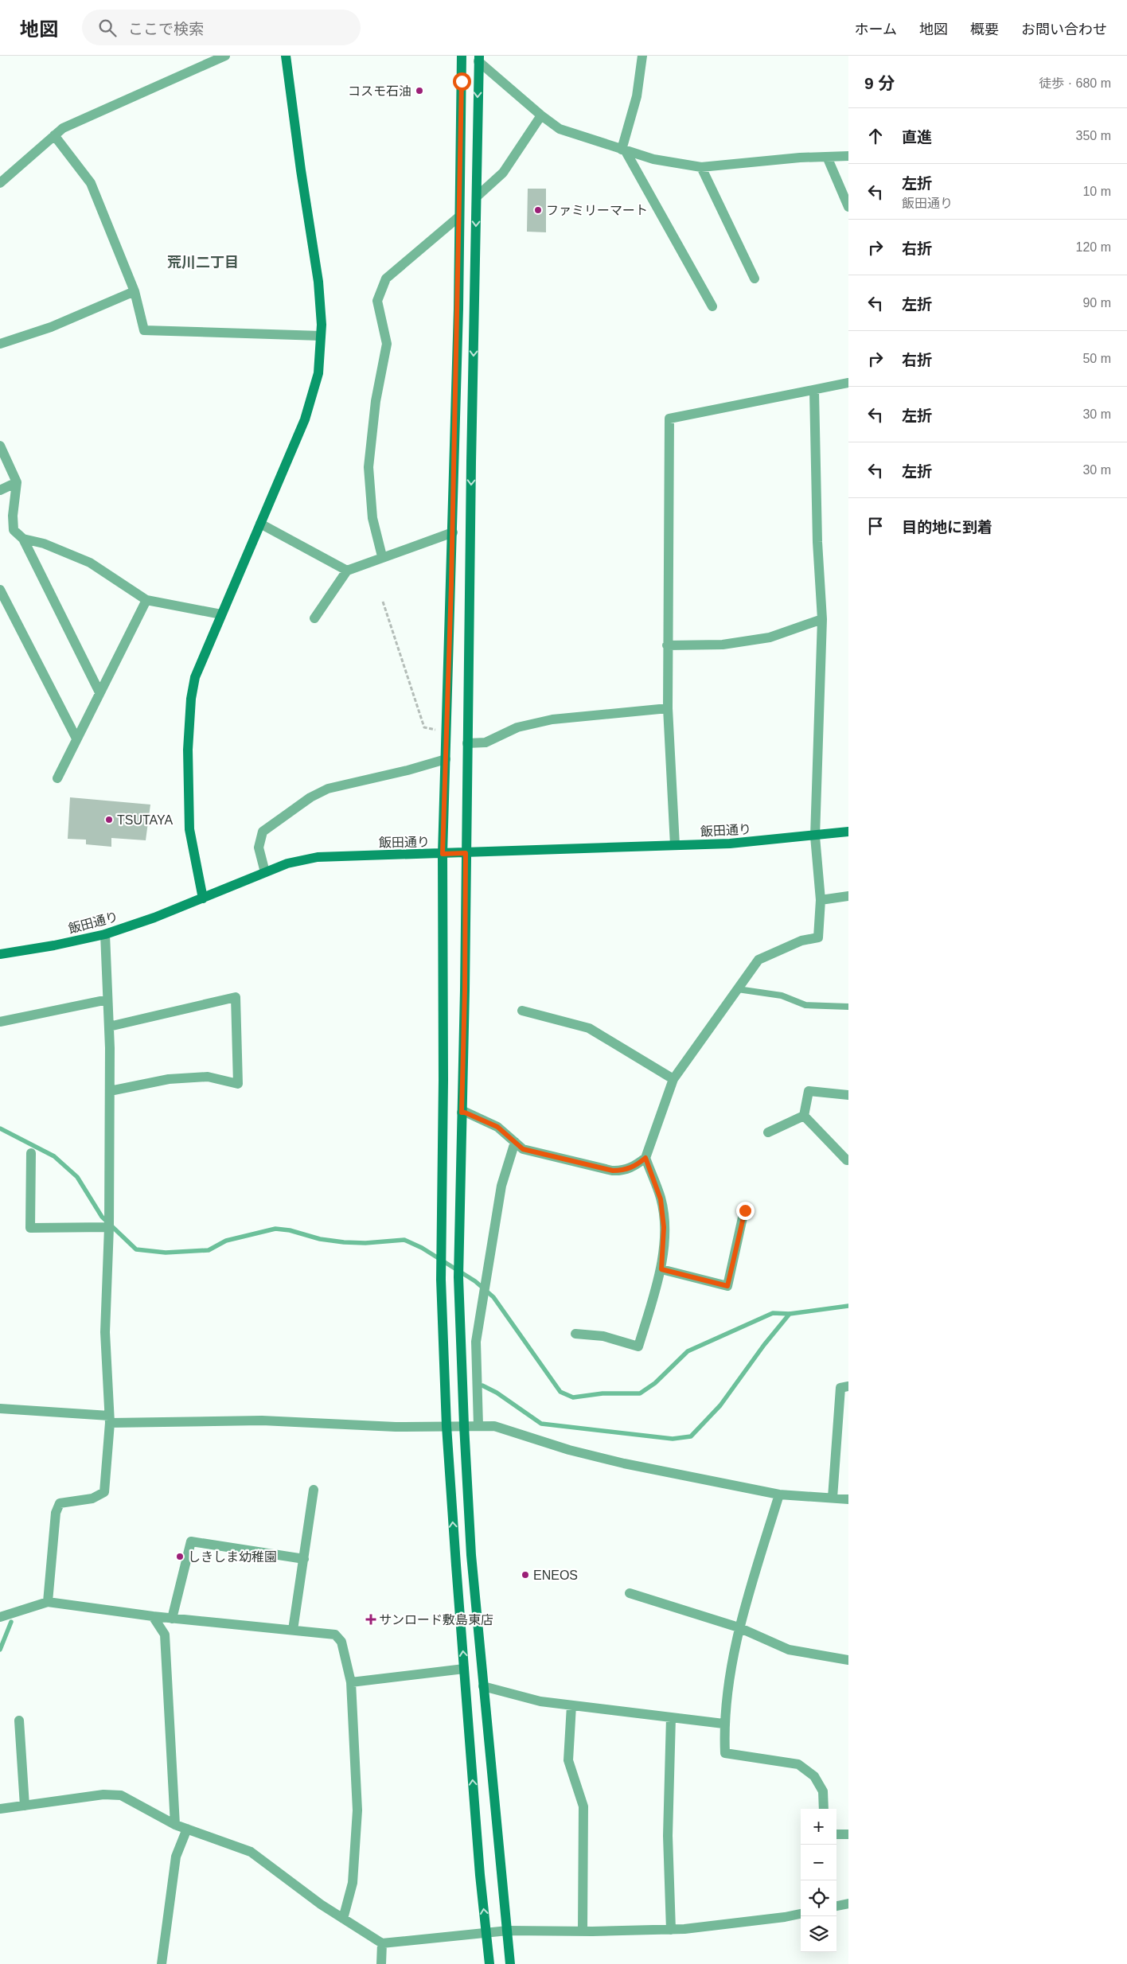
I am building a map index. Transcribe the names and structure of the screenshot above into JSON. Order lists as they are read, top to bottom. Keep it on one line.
{"streets":{"street":["飯田通り"]},"districts":["荒川二丁目"],"places":{"other":["コスモ石油","ファミリーマート","TSUTAYA","しきしま幼稚園","ENEOS"],"health":["サンロード敷島東店"]},"page":{"header":"地図","search":"ここで検索","nav":["ホーム","地図","概要","お問い合わせ"],"heading":["9 分","徒歩 · 680 m"],"list":[["直進","350 m"],["左折","飯田通り","10 m"],["右折","120 m"],["左折","90 m"],["右折","50 m"],["左折","30 m"],["左折","30 m"],"目的地に到着"],"map_buttons":["+","−"]}}
